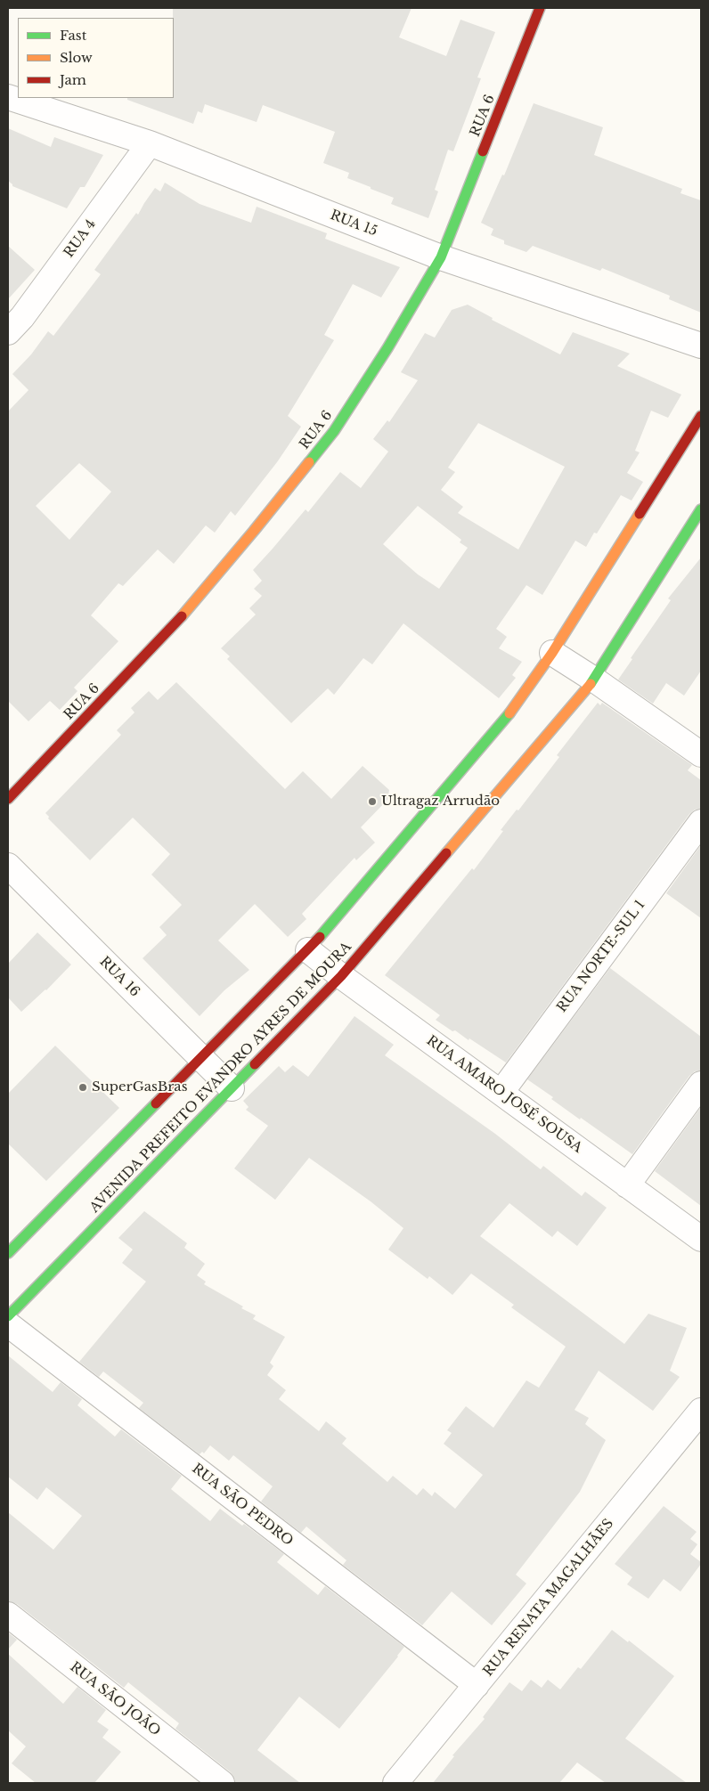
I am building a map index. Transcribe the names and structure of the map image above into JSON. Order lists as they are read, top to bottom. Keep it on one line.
{"streets":{"street":["RUA 6","RUA 15","RUA 4","RUA NORTE-SUL 1","RUA 16","AVENIDA PREFEITO EVANDRO AYRES DE MOURA","RUA AMARO JOSÉ SOUSA","RUA SÃO PEDRO","RUA RENATA MAGALHÃES","RUA SÃO JOÃO"]},"crossings":[["RUA 6","RUA 15"],["RUA 15","RUA 4"],["RUA NORTE-SUL 1","RUA AMARO JOSÉ SOUSA"],["RUA 16","AVENIDA PREFEITO EVANDRO AYRES DE MOURA"],["AVENIDA PREFEITO EVANDRO AYRES DE MOURA","RUA AMARO JOSÉ SOUSA"],["RUA SÃO PEDRO","RUA RENATA MAGALHÃES"]],"places":["Ultragaz Arrudão","SuperGasBras"],"legend":["Fast","Slow","Jam"]}
